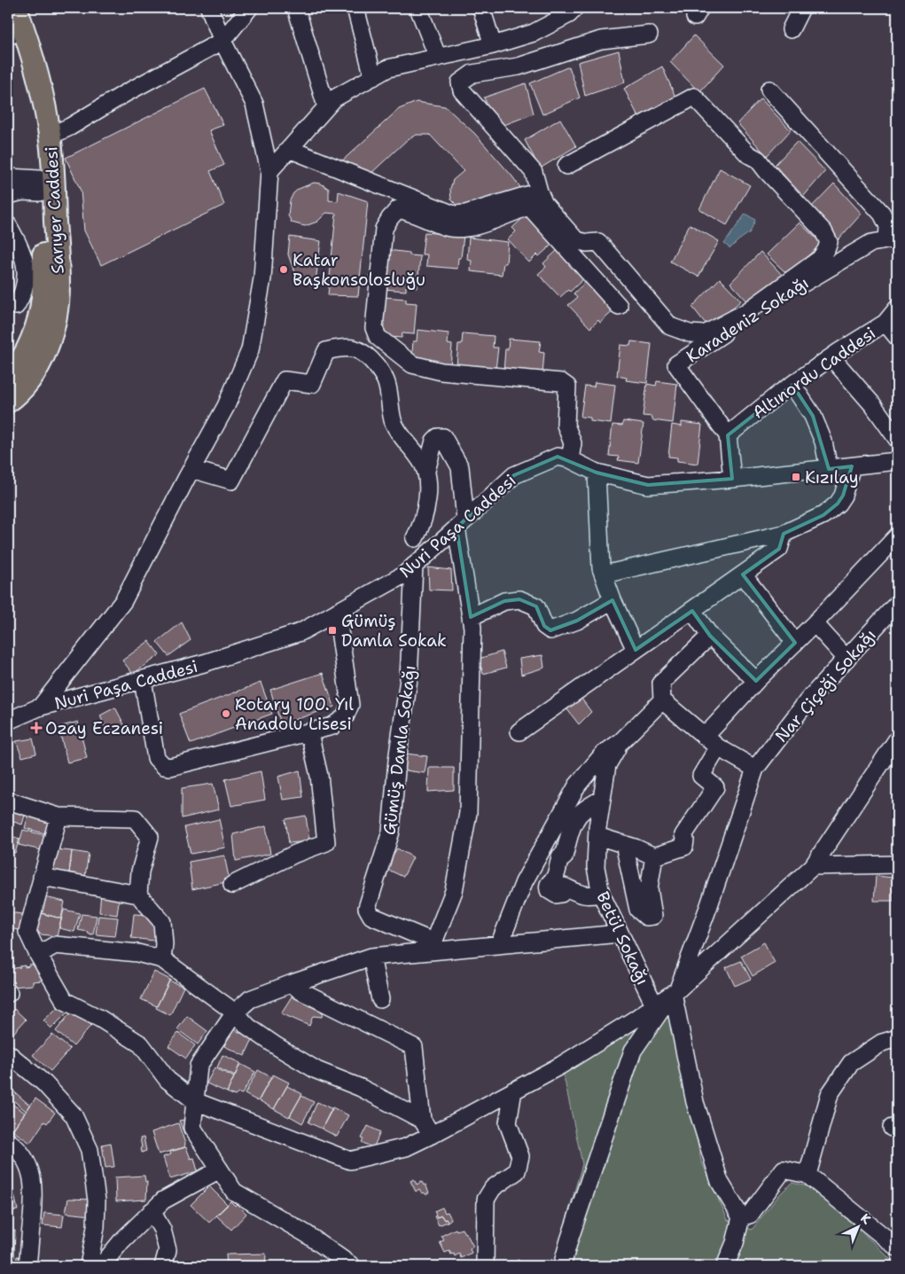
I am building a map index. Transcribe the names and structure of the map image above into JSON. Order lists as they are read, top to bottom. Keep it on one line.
{"streets":{"main road":["Sarıyer Caddesi"],"street":["Karadeniz Sokağı","Altınordu Caddesi","Nuri Paşa Caddesi","Nar Çiçeği Sokağı","Gümüş Damla Sokağı","Betül Sokağı"]},"crossings":[["Karadeniz Sokağı","Altınordu Caddesi"],["Nuri Paşa Caddesi","Gümüş Damla Sokağı"],["Gümüş Damla Sokağı","Betül Sokağı"]],"places":{"other":["Katar Başkonsolosluğu","Rotary 100. Yıl Anadolu Lisesi"],"transit":["Kızılay","Gümüş Damla Sokak"],"health":["Ozay Eczanesi"]},"north":"top right"}
